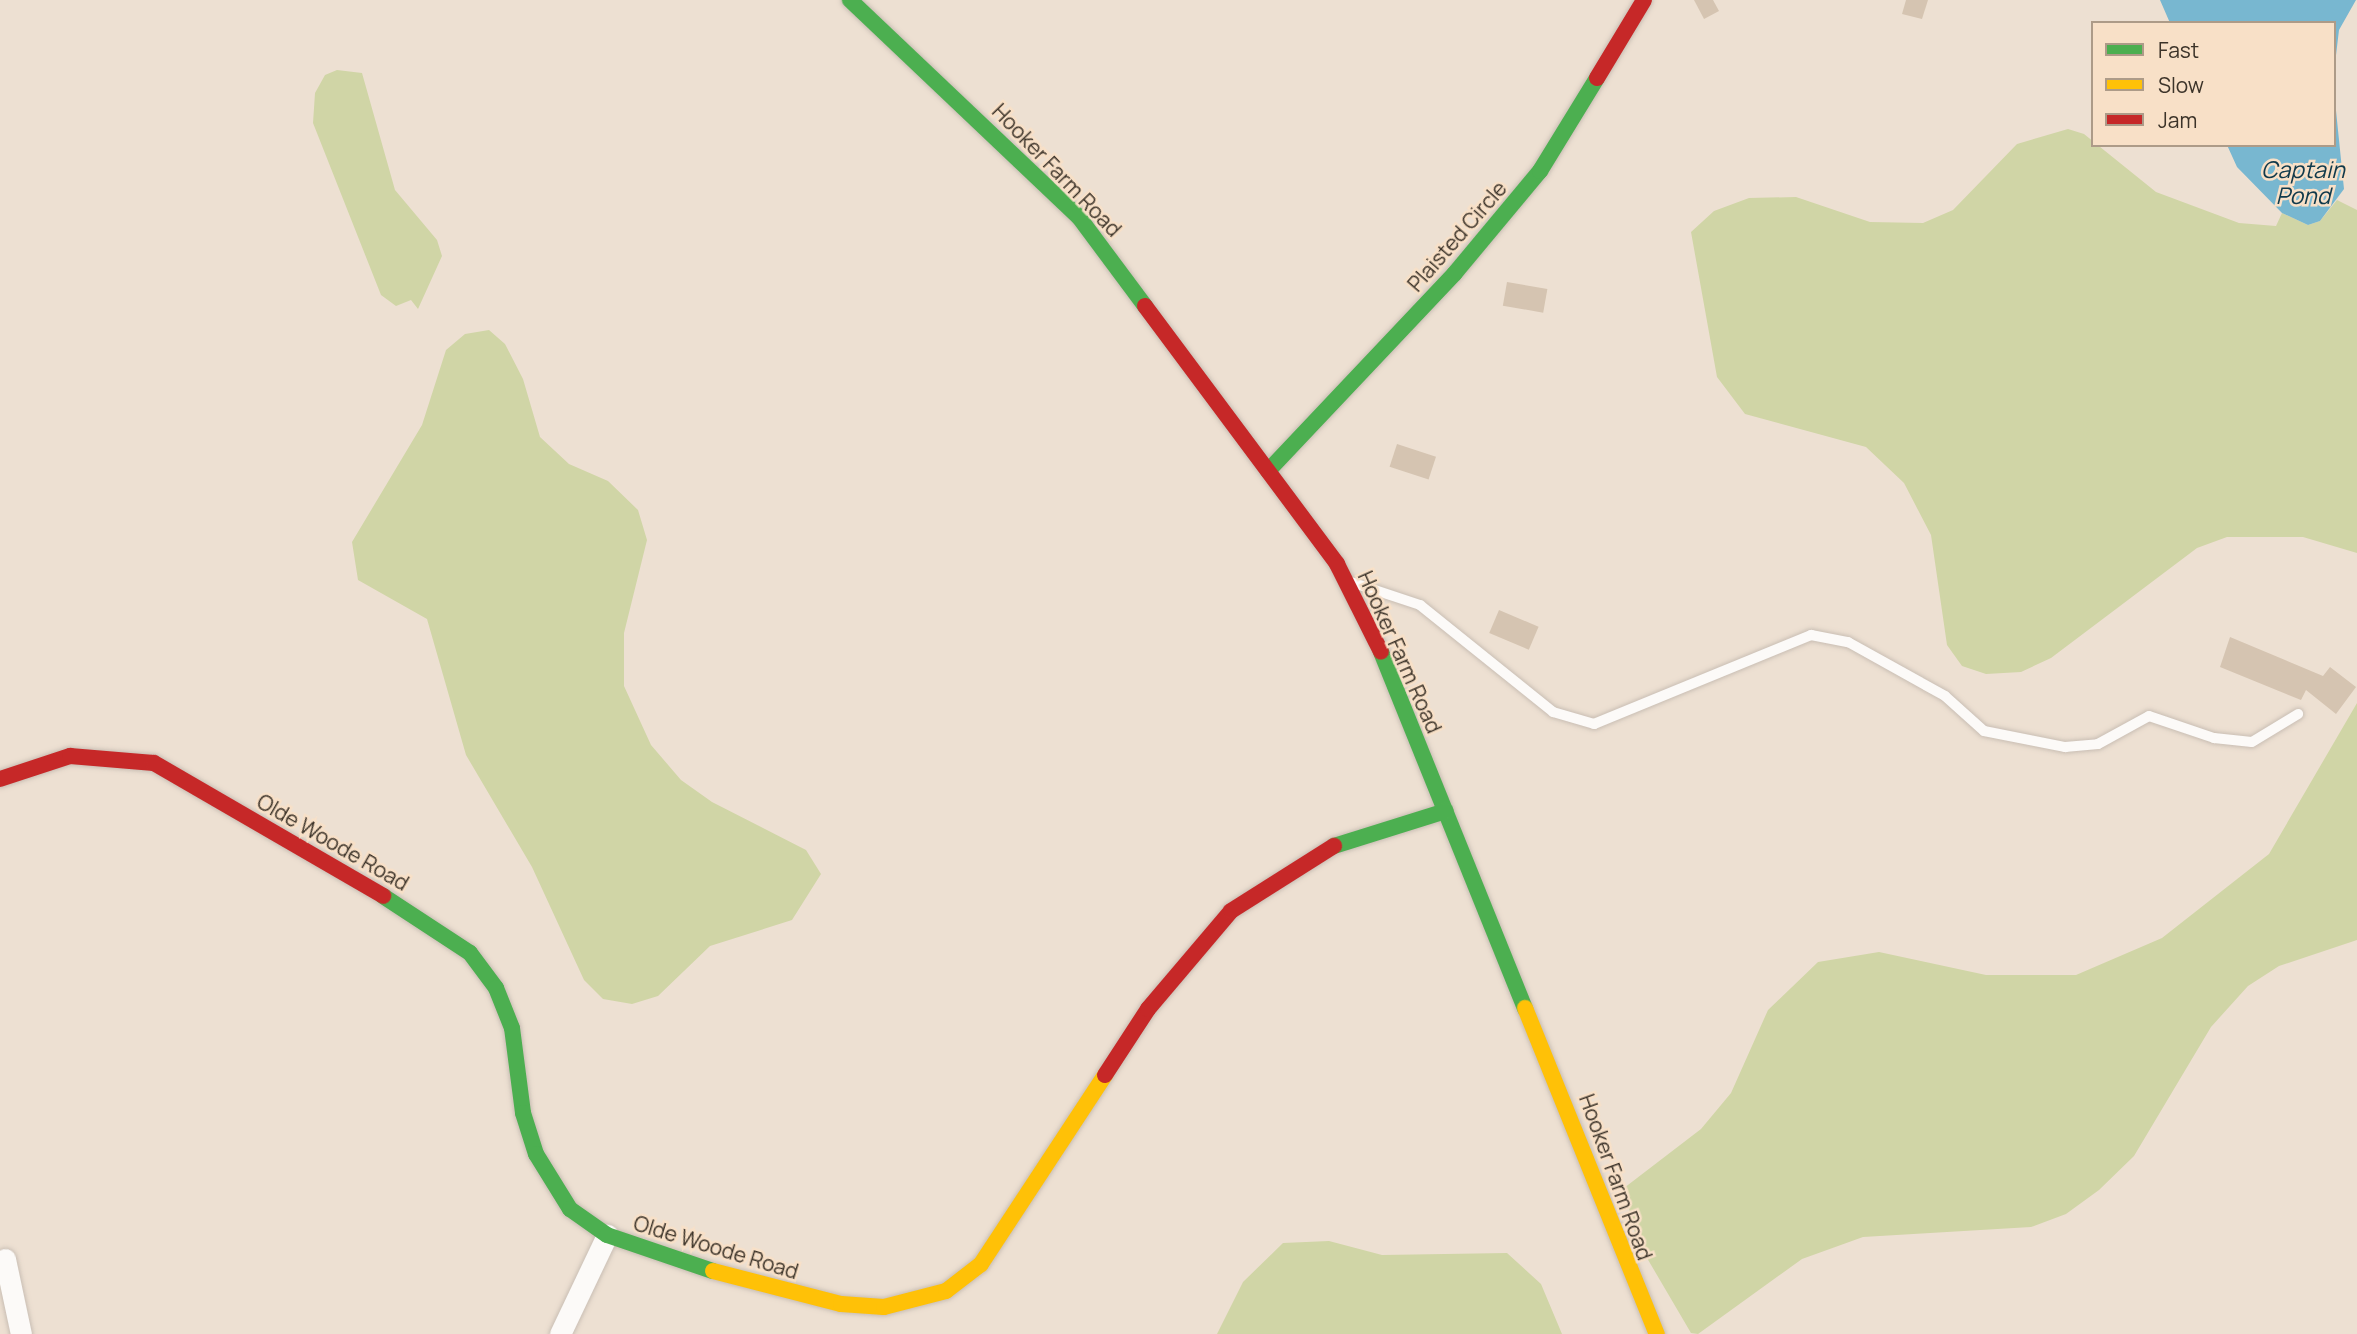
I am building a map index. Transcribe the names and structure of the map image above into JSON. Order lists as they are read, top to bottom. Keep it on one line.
{"streets":{"street":["Hooker Farm Road","Plaisted Circle","Olde Woode Road"]},"crossings":[["Hooker Farm Road","Plaisted Circle"],["Hooker Farm Road","Olde Woode Road"]],"water":["Captain Pond"],"legend":["Fast","Slow","Jam"]}
